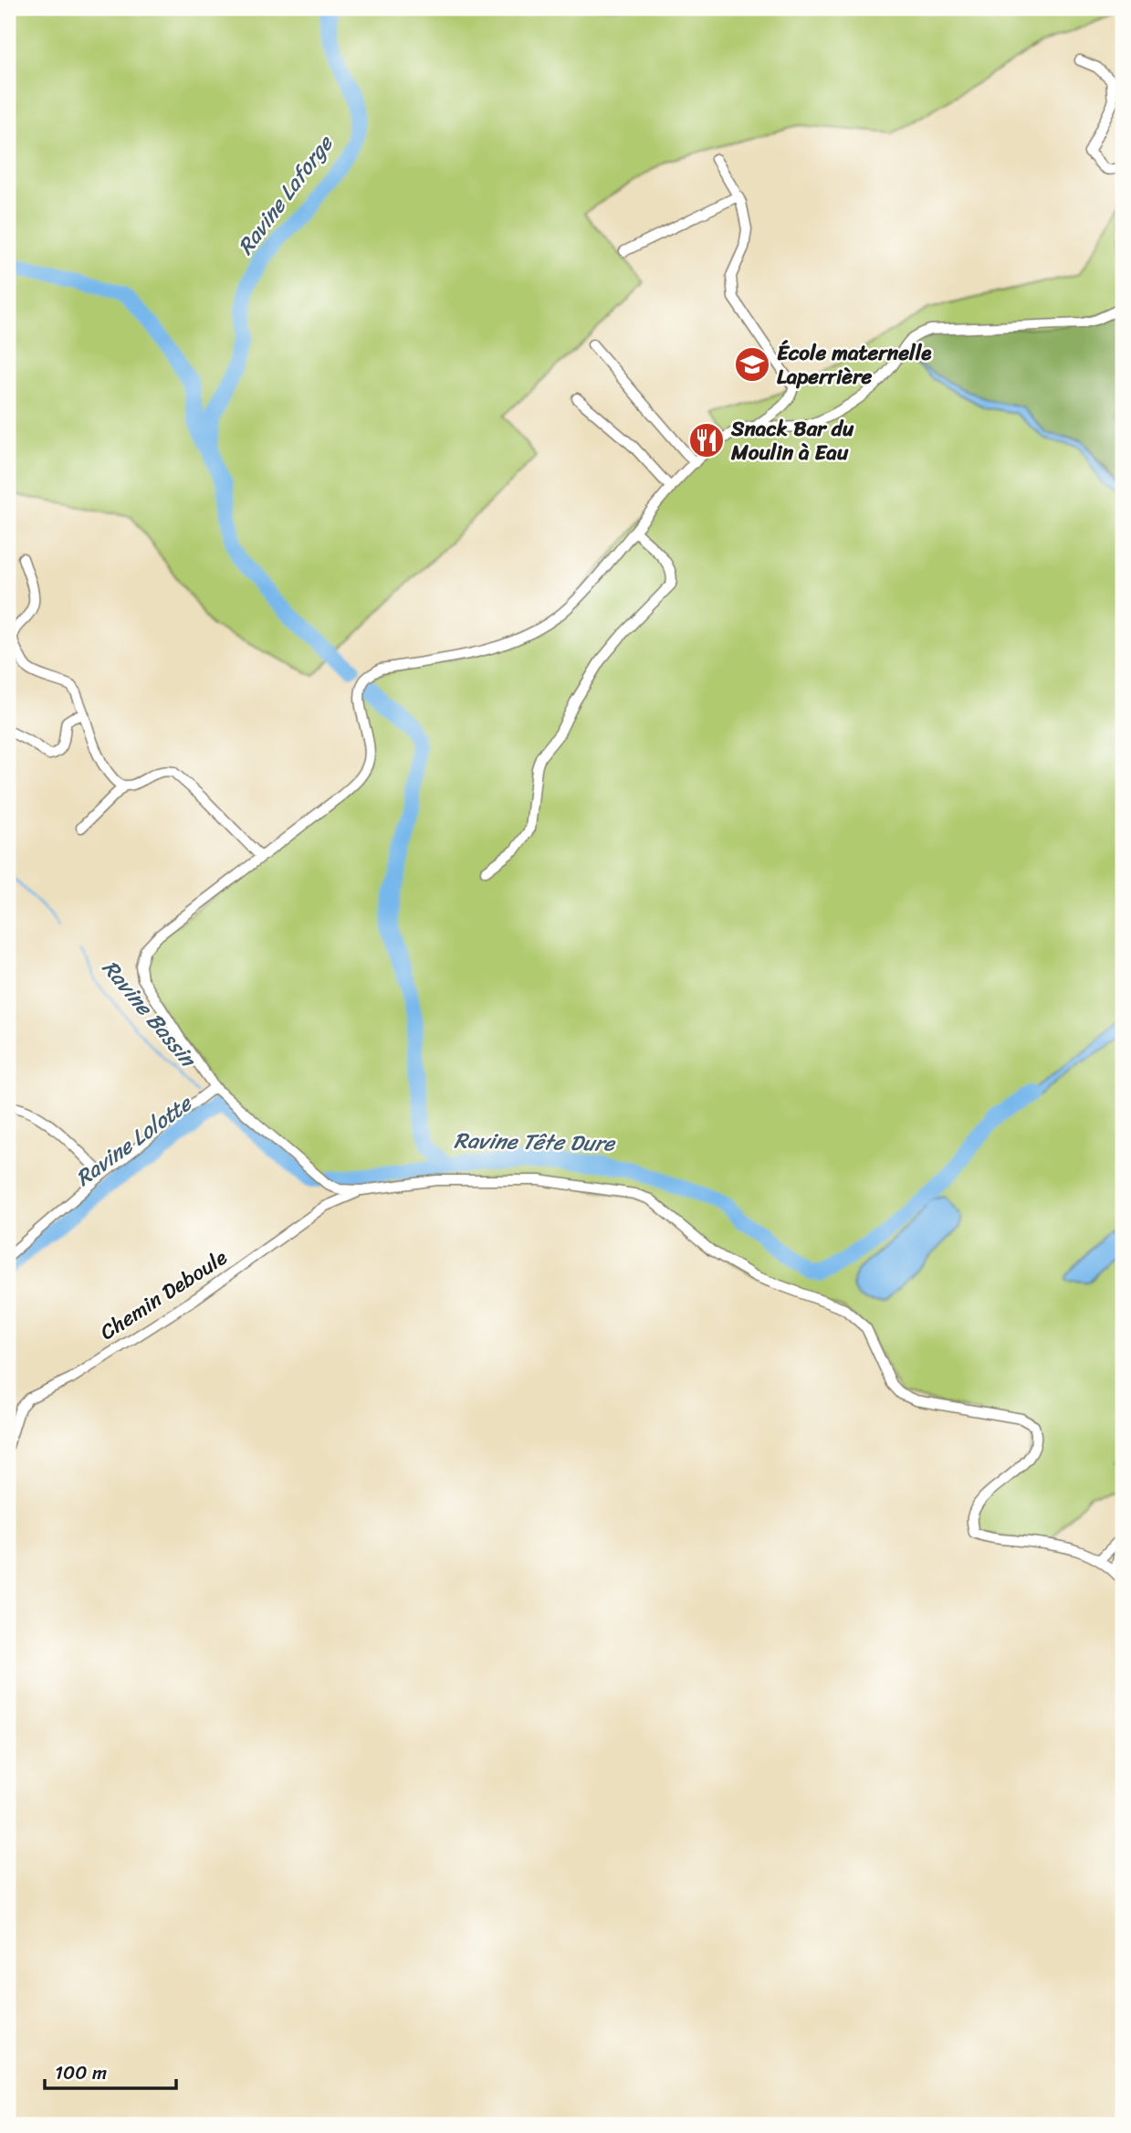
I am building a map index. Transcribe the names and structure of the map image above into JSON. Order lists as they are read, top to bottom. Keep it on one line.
{"streets":{"street":["Chemin Deboule"]},"water":["Ravine Laforge","Ravine Bassin","Ravine Lolotte","Ravine Tête Dure"],"places":{"school or university":["École maternelle Laperrière"],"restaurant":["Snack Bar du Moulin à Eau"]},"scale_bar":"100 m"}
